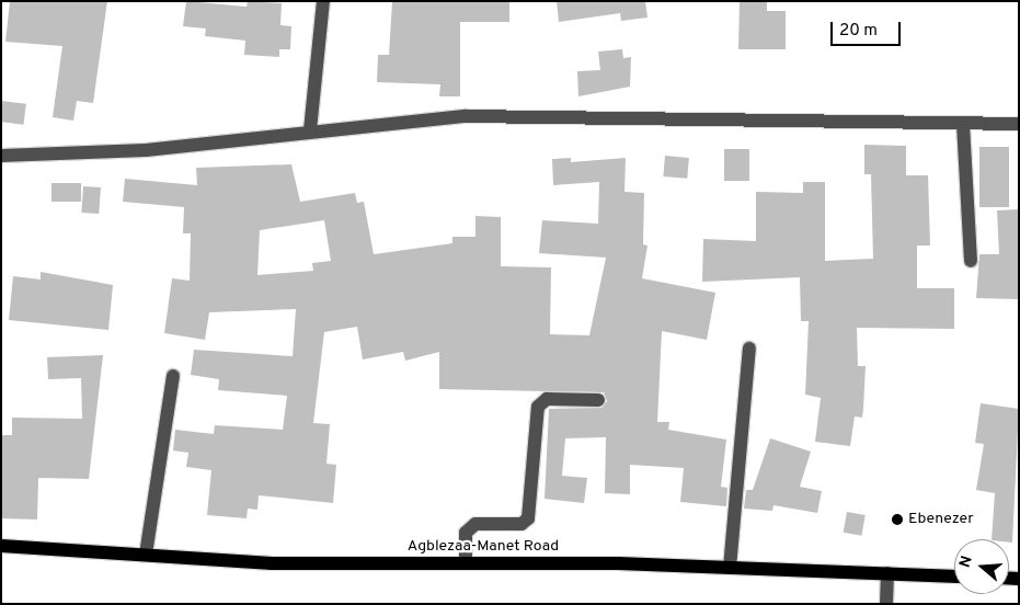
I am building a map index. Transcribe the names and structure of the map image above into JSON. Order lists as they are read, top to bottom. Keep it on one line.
{"streets":{"main road":["Agblezaa-Manet Road"]},"places":["Ebenezer"],"scale_bar":"20 m","north":"left"}
